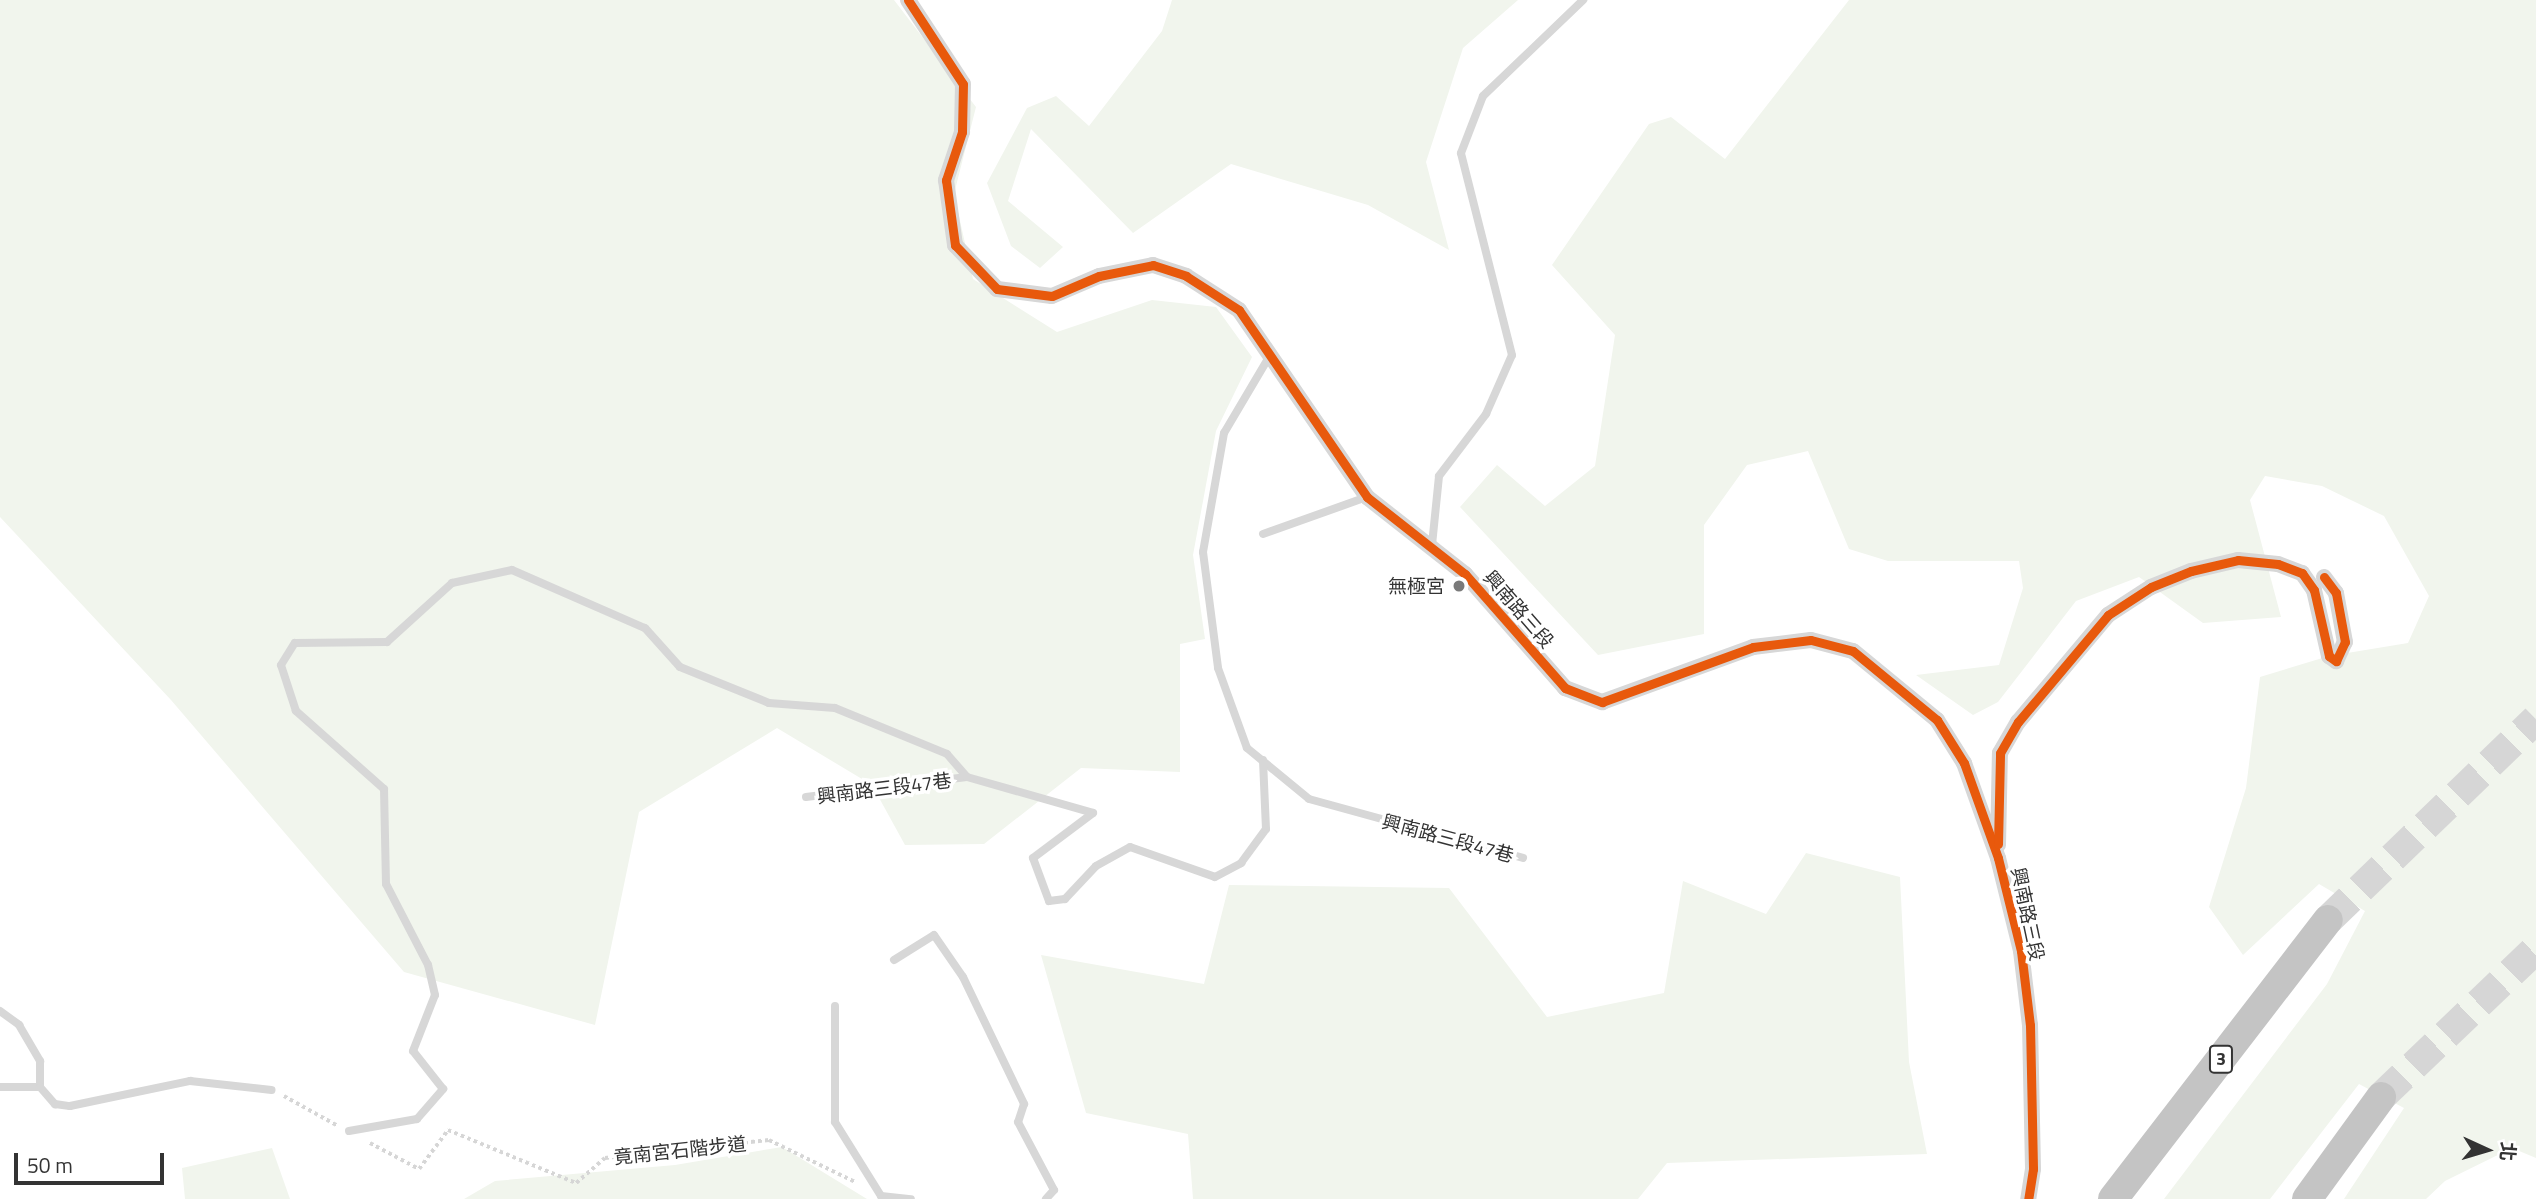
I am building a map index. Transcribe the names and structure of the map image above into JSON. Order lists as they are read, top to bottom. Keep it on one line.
{"streets":{"highway":["3"],"street":["興南路三段"],"lane":["興南路三段47巷"],"path":["竟南宮石階步道"]},"crossings":[["興南路三段","興南路三段47巷"]],"places":["無極宮"],"scale_bar":"50 m","north":"right"}
